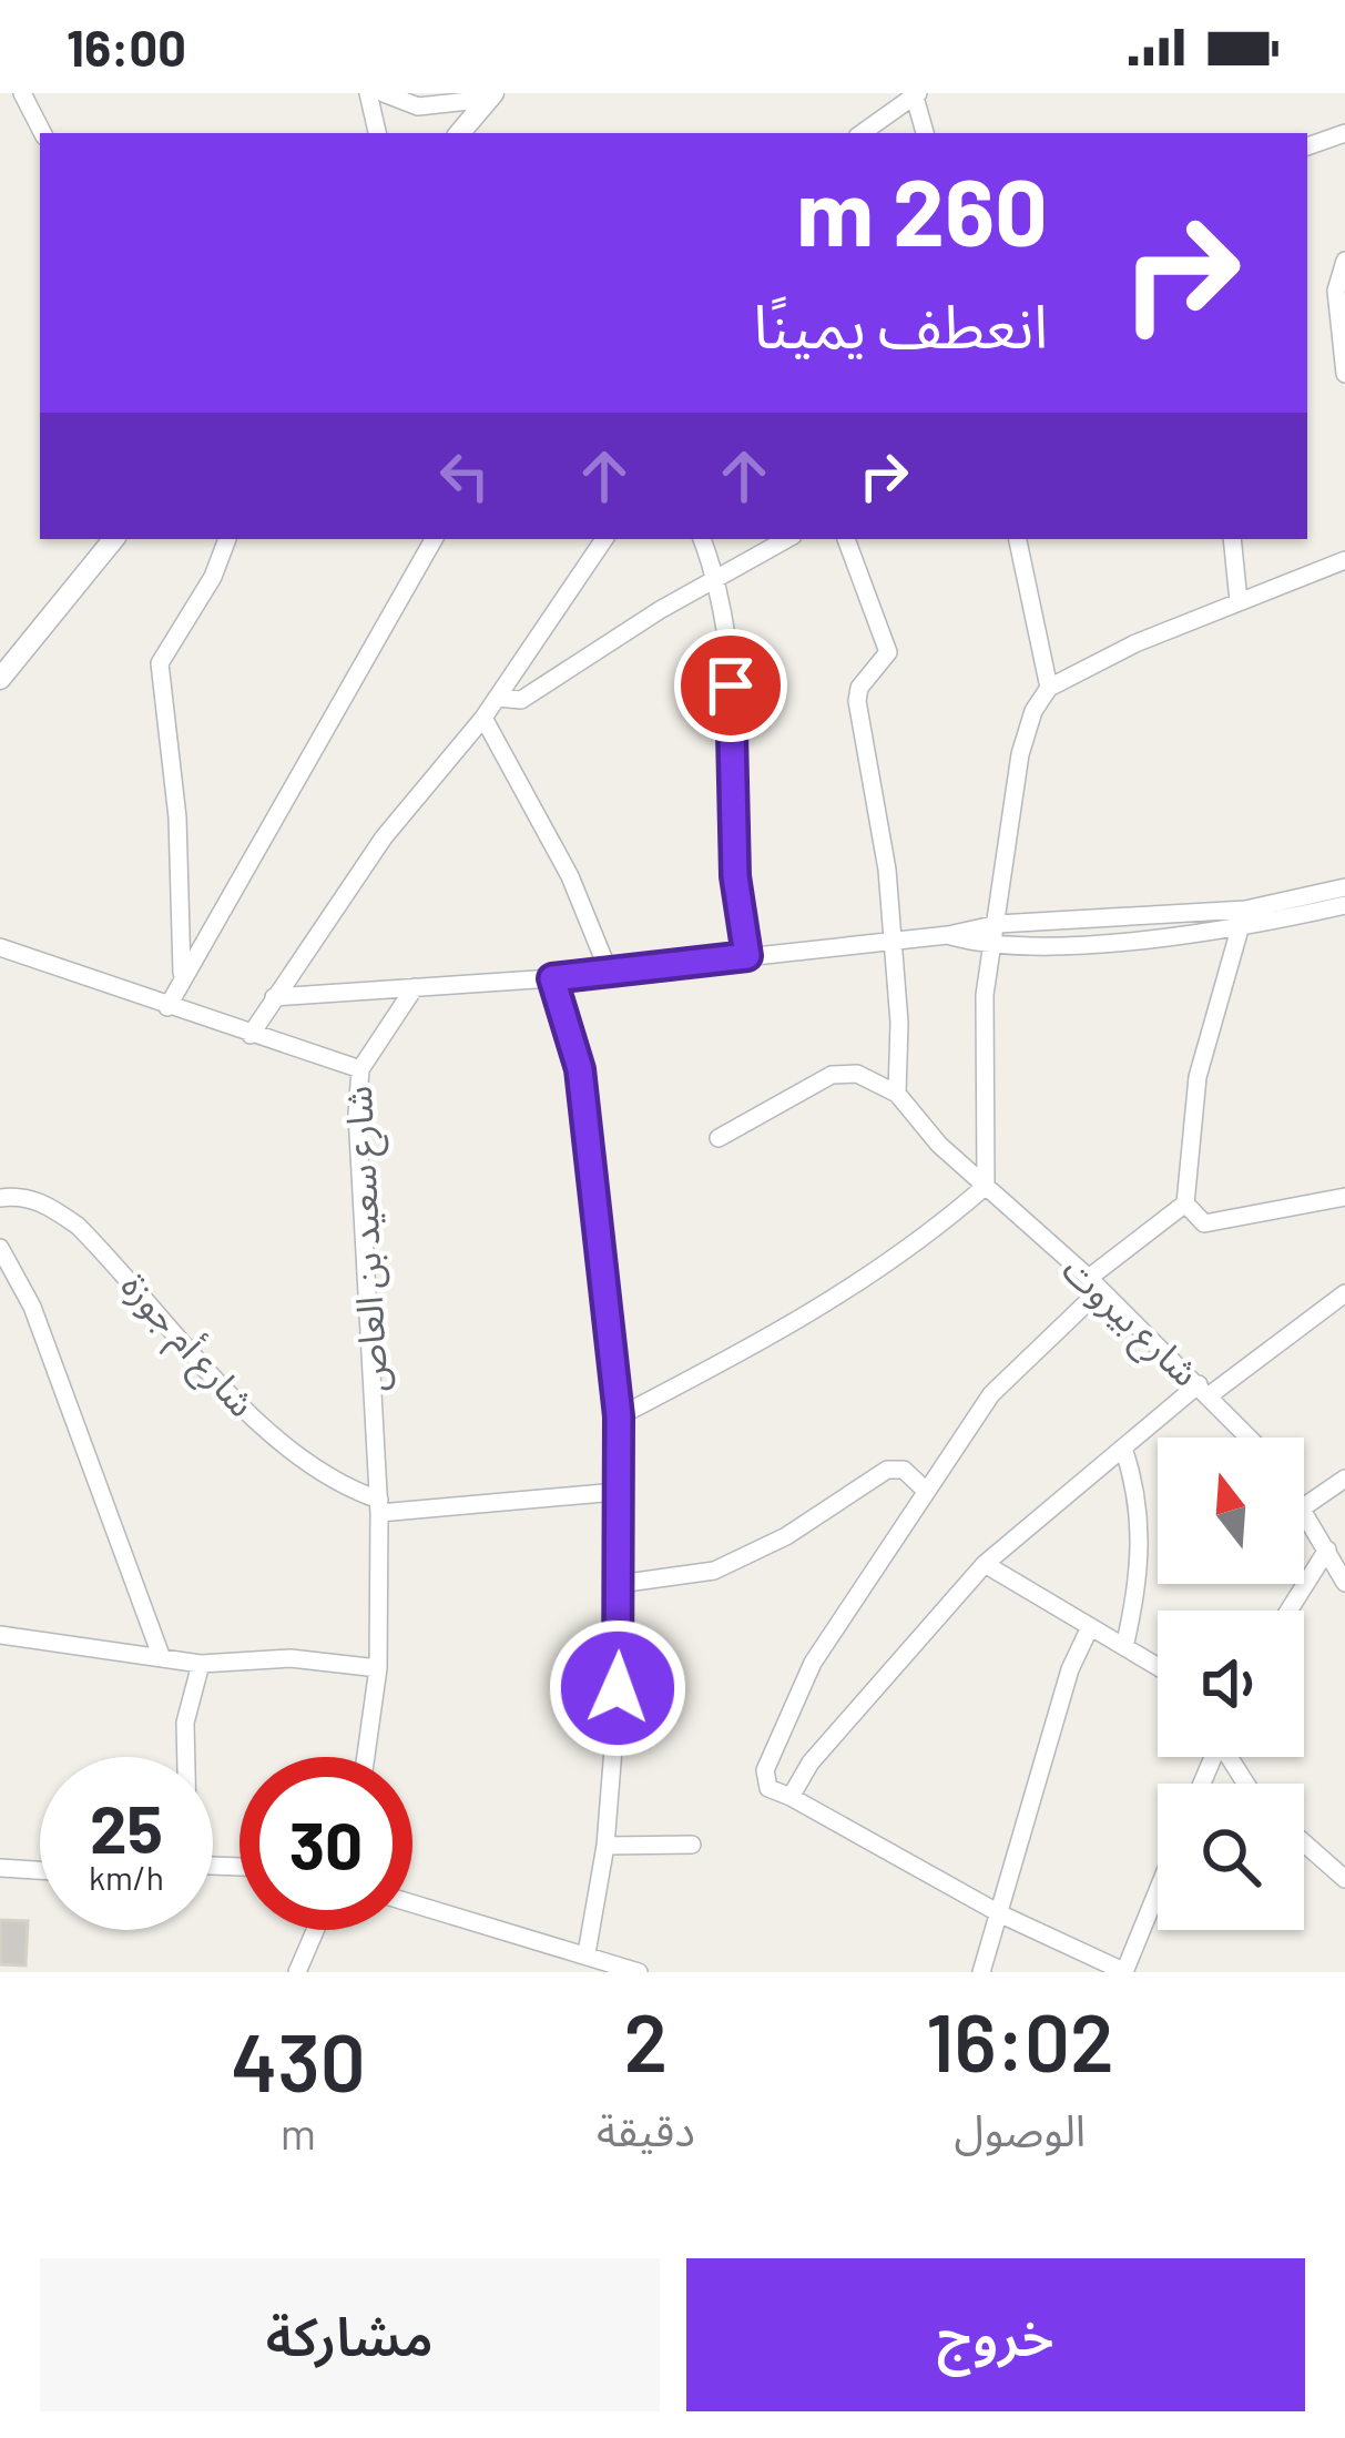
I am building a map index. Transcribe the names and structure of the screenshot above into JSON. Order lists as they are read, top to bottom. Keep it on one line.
{"streets":{"street":["شارع سعيد بن العاص","شارع بيروت","شارع أم جوزة"]},"crossings":[["شارع سعيد بن العاص","شارع أم جوزة"]],"north":"top","page":{"status":"16:00","turn":["260 m","انعطف يمينًا"],"speed":"25 km/h","limit":"30","eta":["16:02","الوصول","2","دقيقة","430","m"],"buttons":["خروج","مشاركة"]}}
